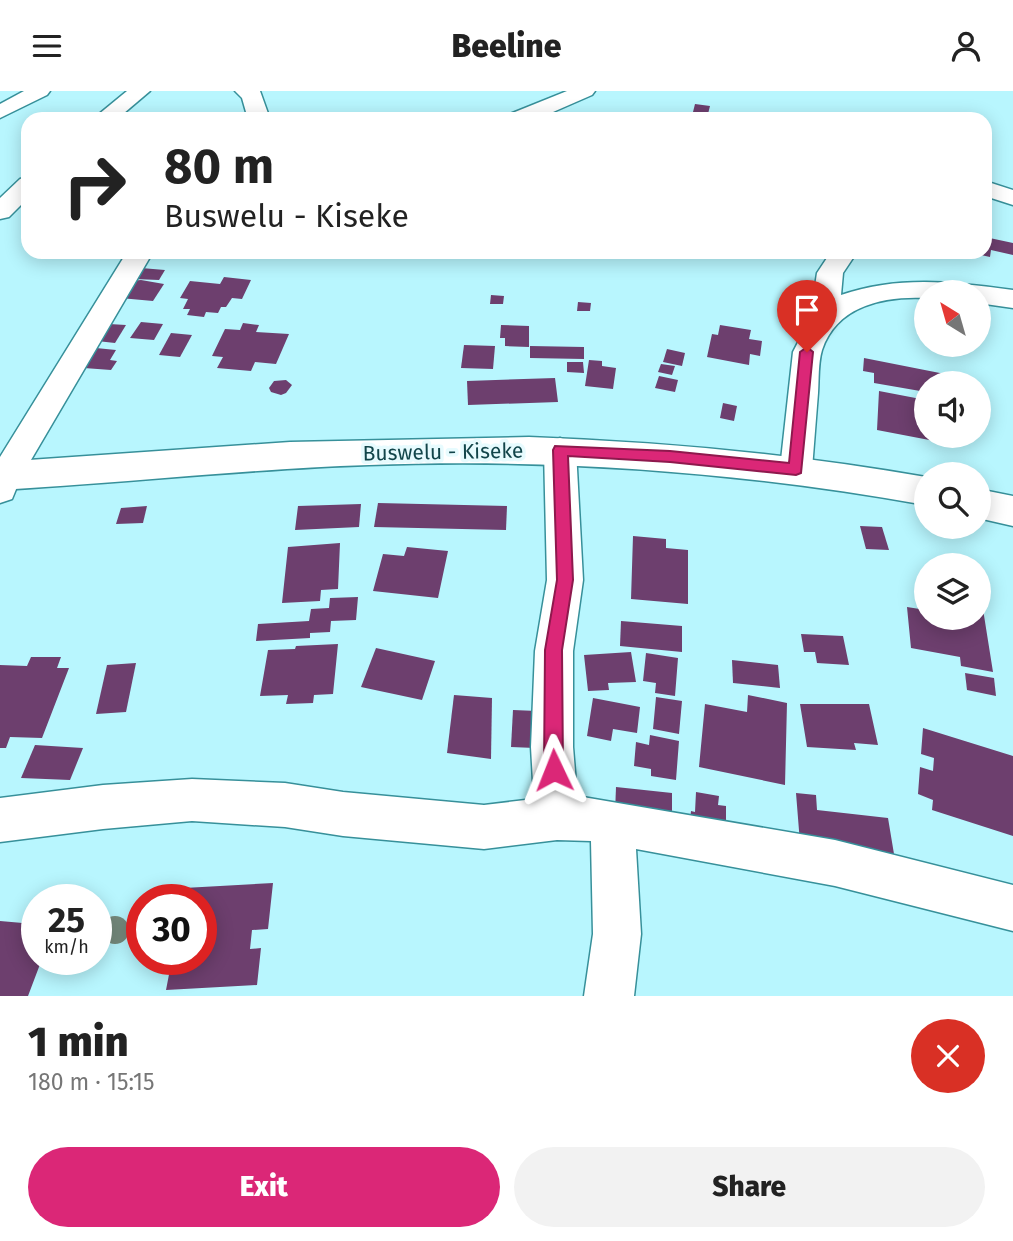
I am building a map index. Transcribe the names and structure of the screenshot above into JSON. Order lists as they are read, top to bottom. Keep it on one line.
{"streets":{"main road":["Buswelu - Kiseke"]},"north":"top left","page":{"header":"Beeline","turn":["80 m","Buswelu - Kiseke"],"speed":"25 km/h","limit":"30","heading":["1 min","180 m · 15:15"],"buttons":["Exit","Share"]}}
